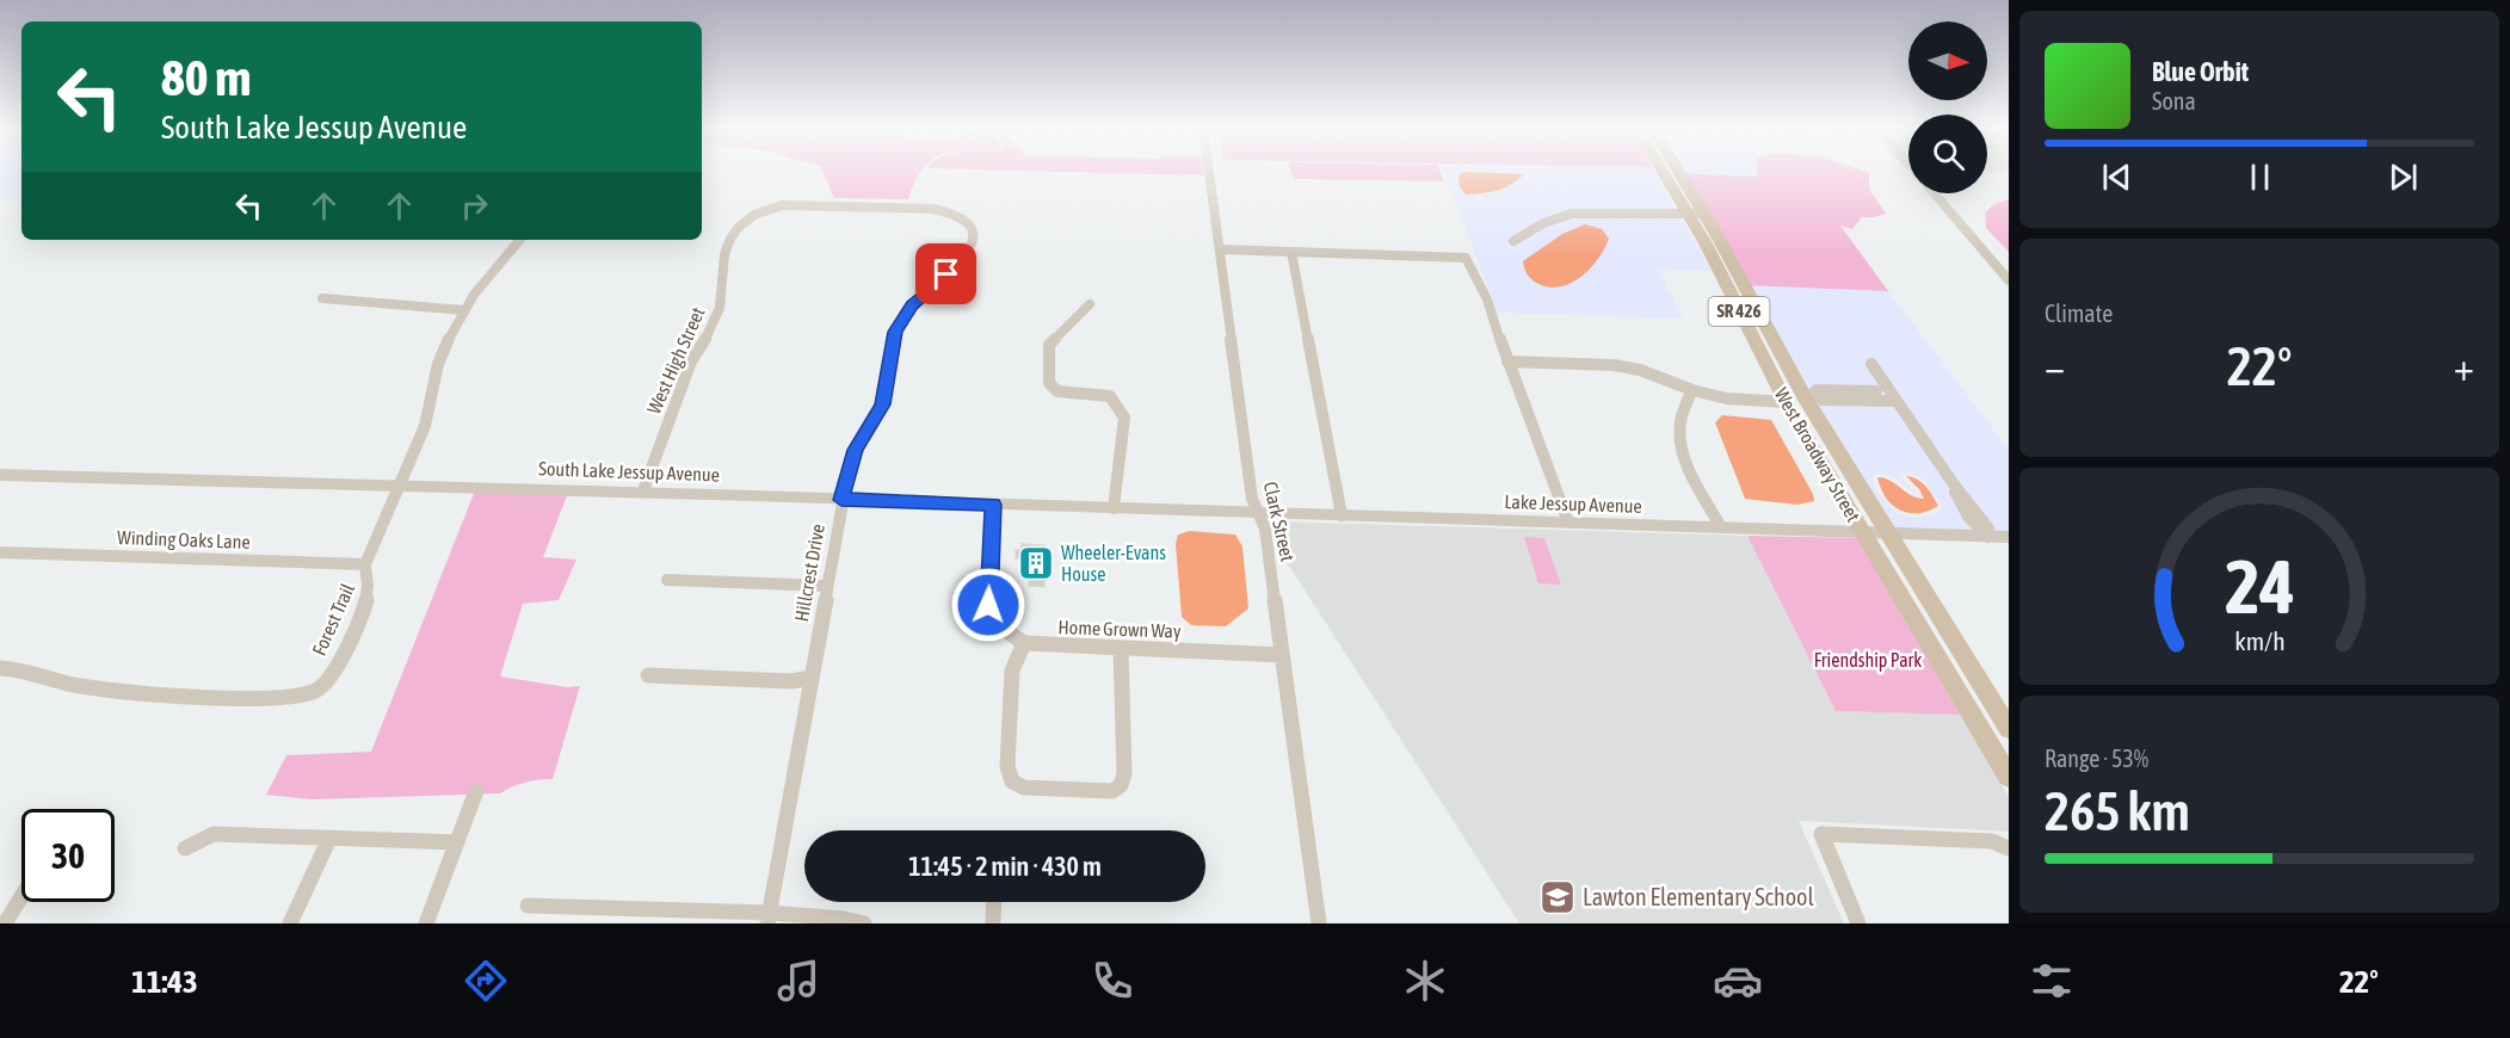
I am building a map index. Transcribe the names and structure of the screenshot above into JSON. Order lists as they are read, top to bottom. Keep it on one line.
{"streets":{"main road":["SR 426","West Broadway Street"],"street":["West High Street","South Lake Jessup Avenue","Lake Jessup Avenue","Clark Street","Winding Oaks Lane","Hillcrest Drive","Forest Trail","Home Grown Way"]},"crossings":[["West High Street","South Lake Jessup Avenue"],["West High Street","Hillcrest Drive"],["West Broadway Street","Lake Jessup Avenue"],["South Lake Jessup Avenue","Lake Jessup Avenue"],["South Lake Jessup Avenue","Clark Street"],["South Lake Jessup Avenue","Hillcrest Drive"],["South Lake Jessup Avenue","Forest Trail"],["Lake Jessup Avenue","Clark Street"],["Clark Street","Home Grown Way"],["Winding Oaks Lane","Forest Trail"]],"parks":["Friendship Park"],"places":{"building":["Wheeler-Evans House"],"school or university":["Lawton Elementary School"]},"north":"right","page":{"turn":["80 m","South Lake Jessup Avenue"],"song":["Blue Orbit","Sona"],"tile":["Climate",["Range · 53%","265 km"]],"heat":["−","22°","+"],"limit":"30","trip":"11:45 · 2 min · 430 m","tabs":["11:43","22°"],"gauge":["24","km/h"]}}
